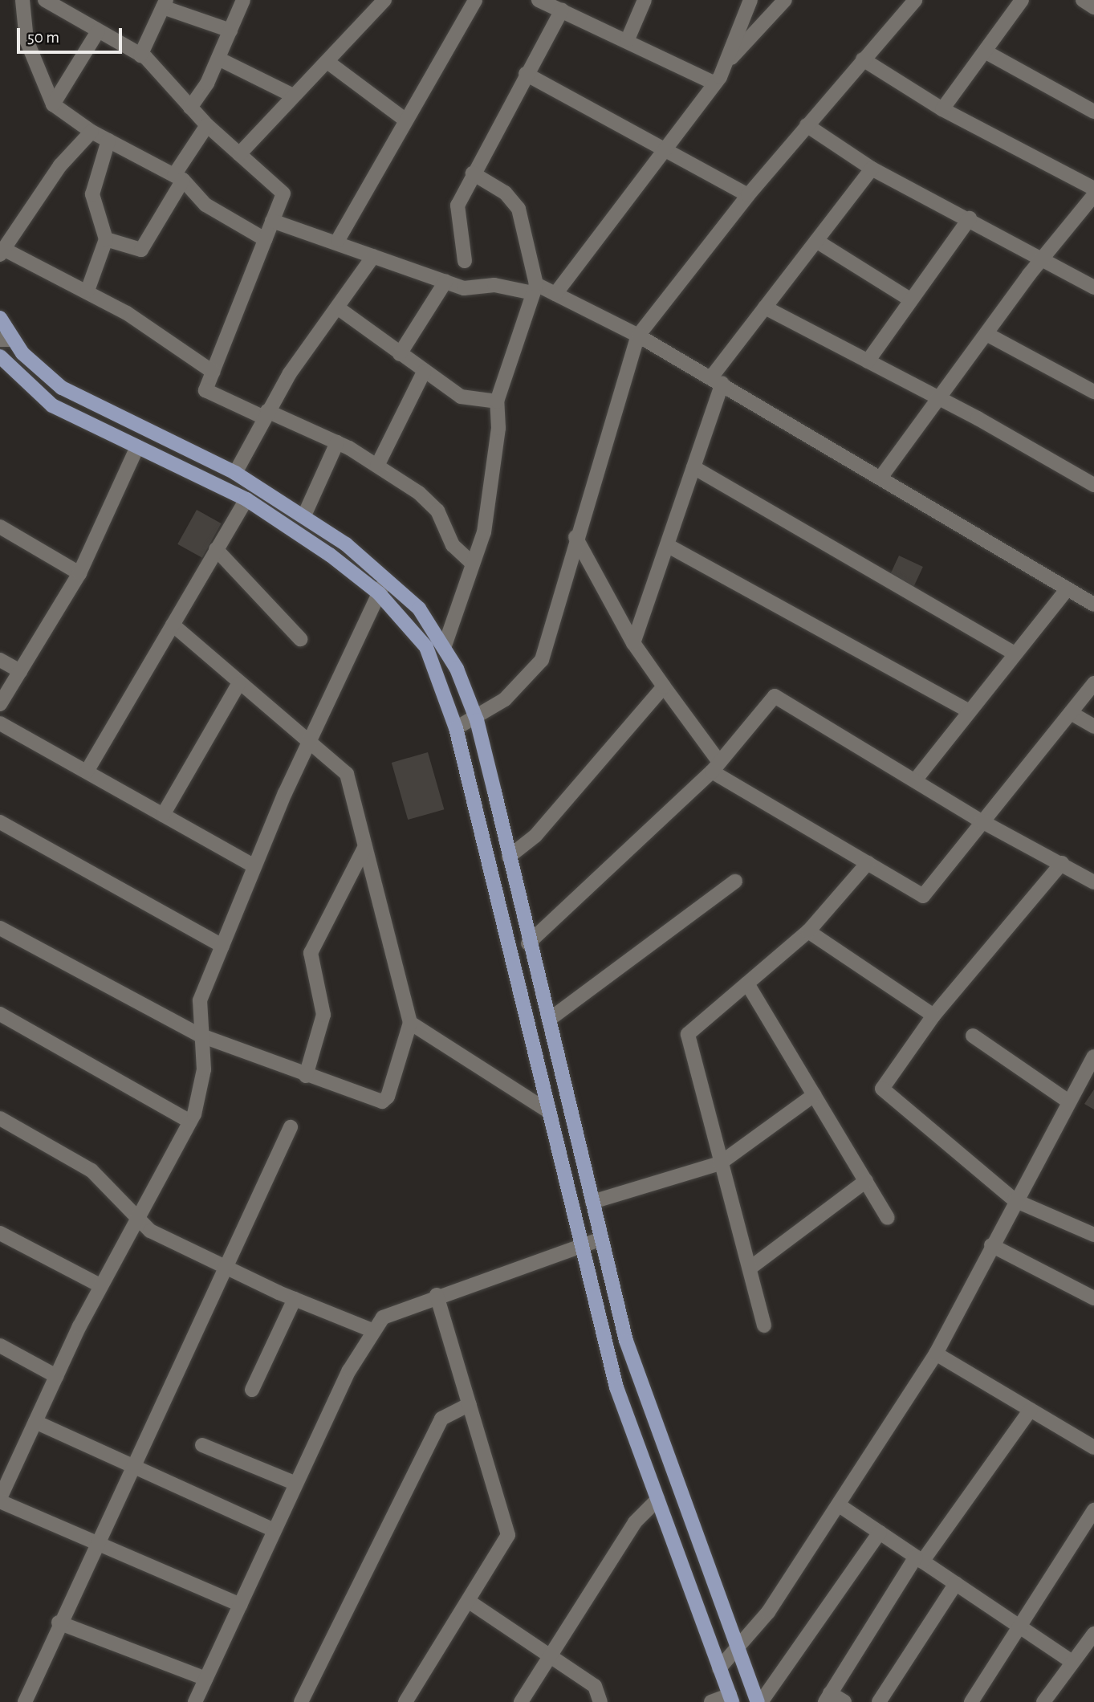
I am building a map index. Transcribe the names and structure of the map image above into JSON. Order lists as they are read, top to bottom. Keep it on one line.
{"scale_bar":"50 m"}
